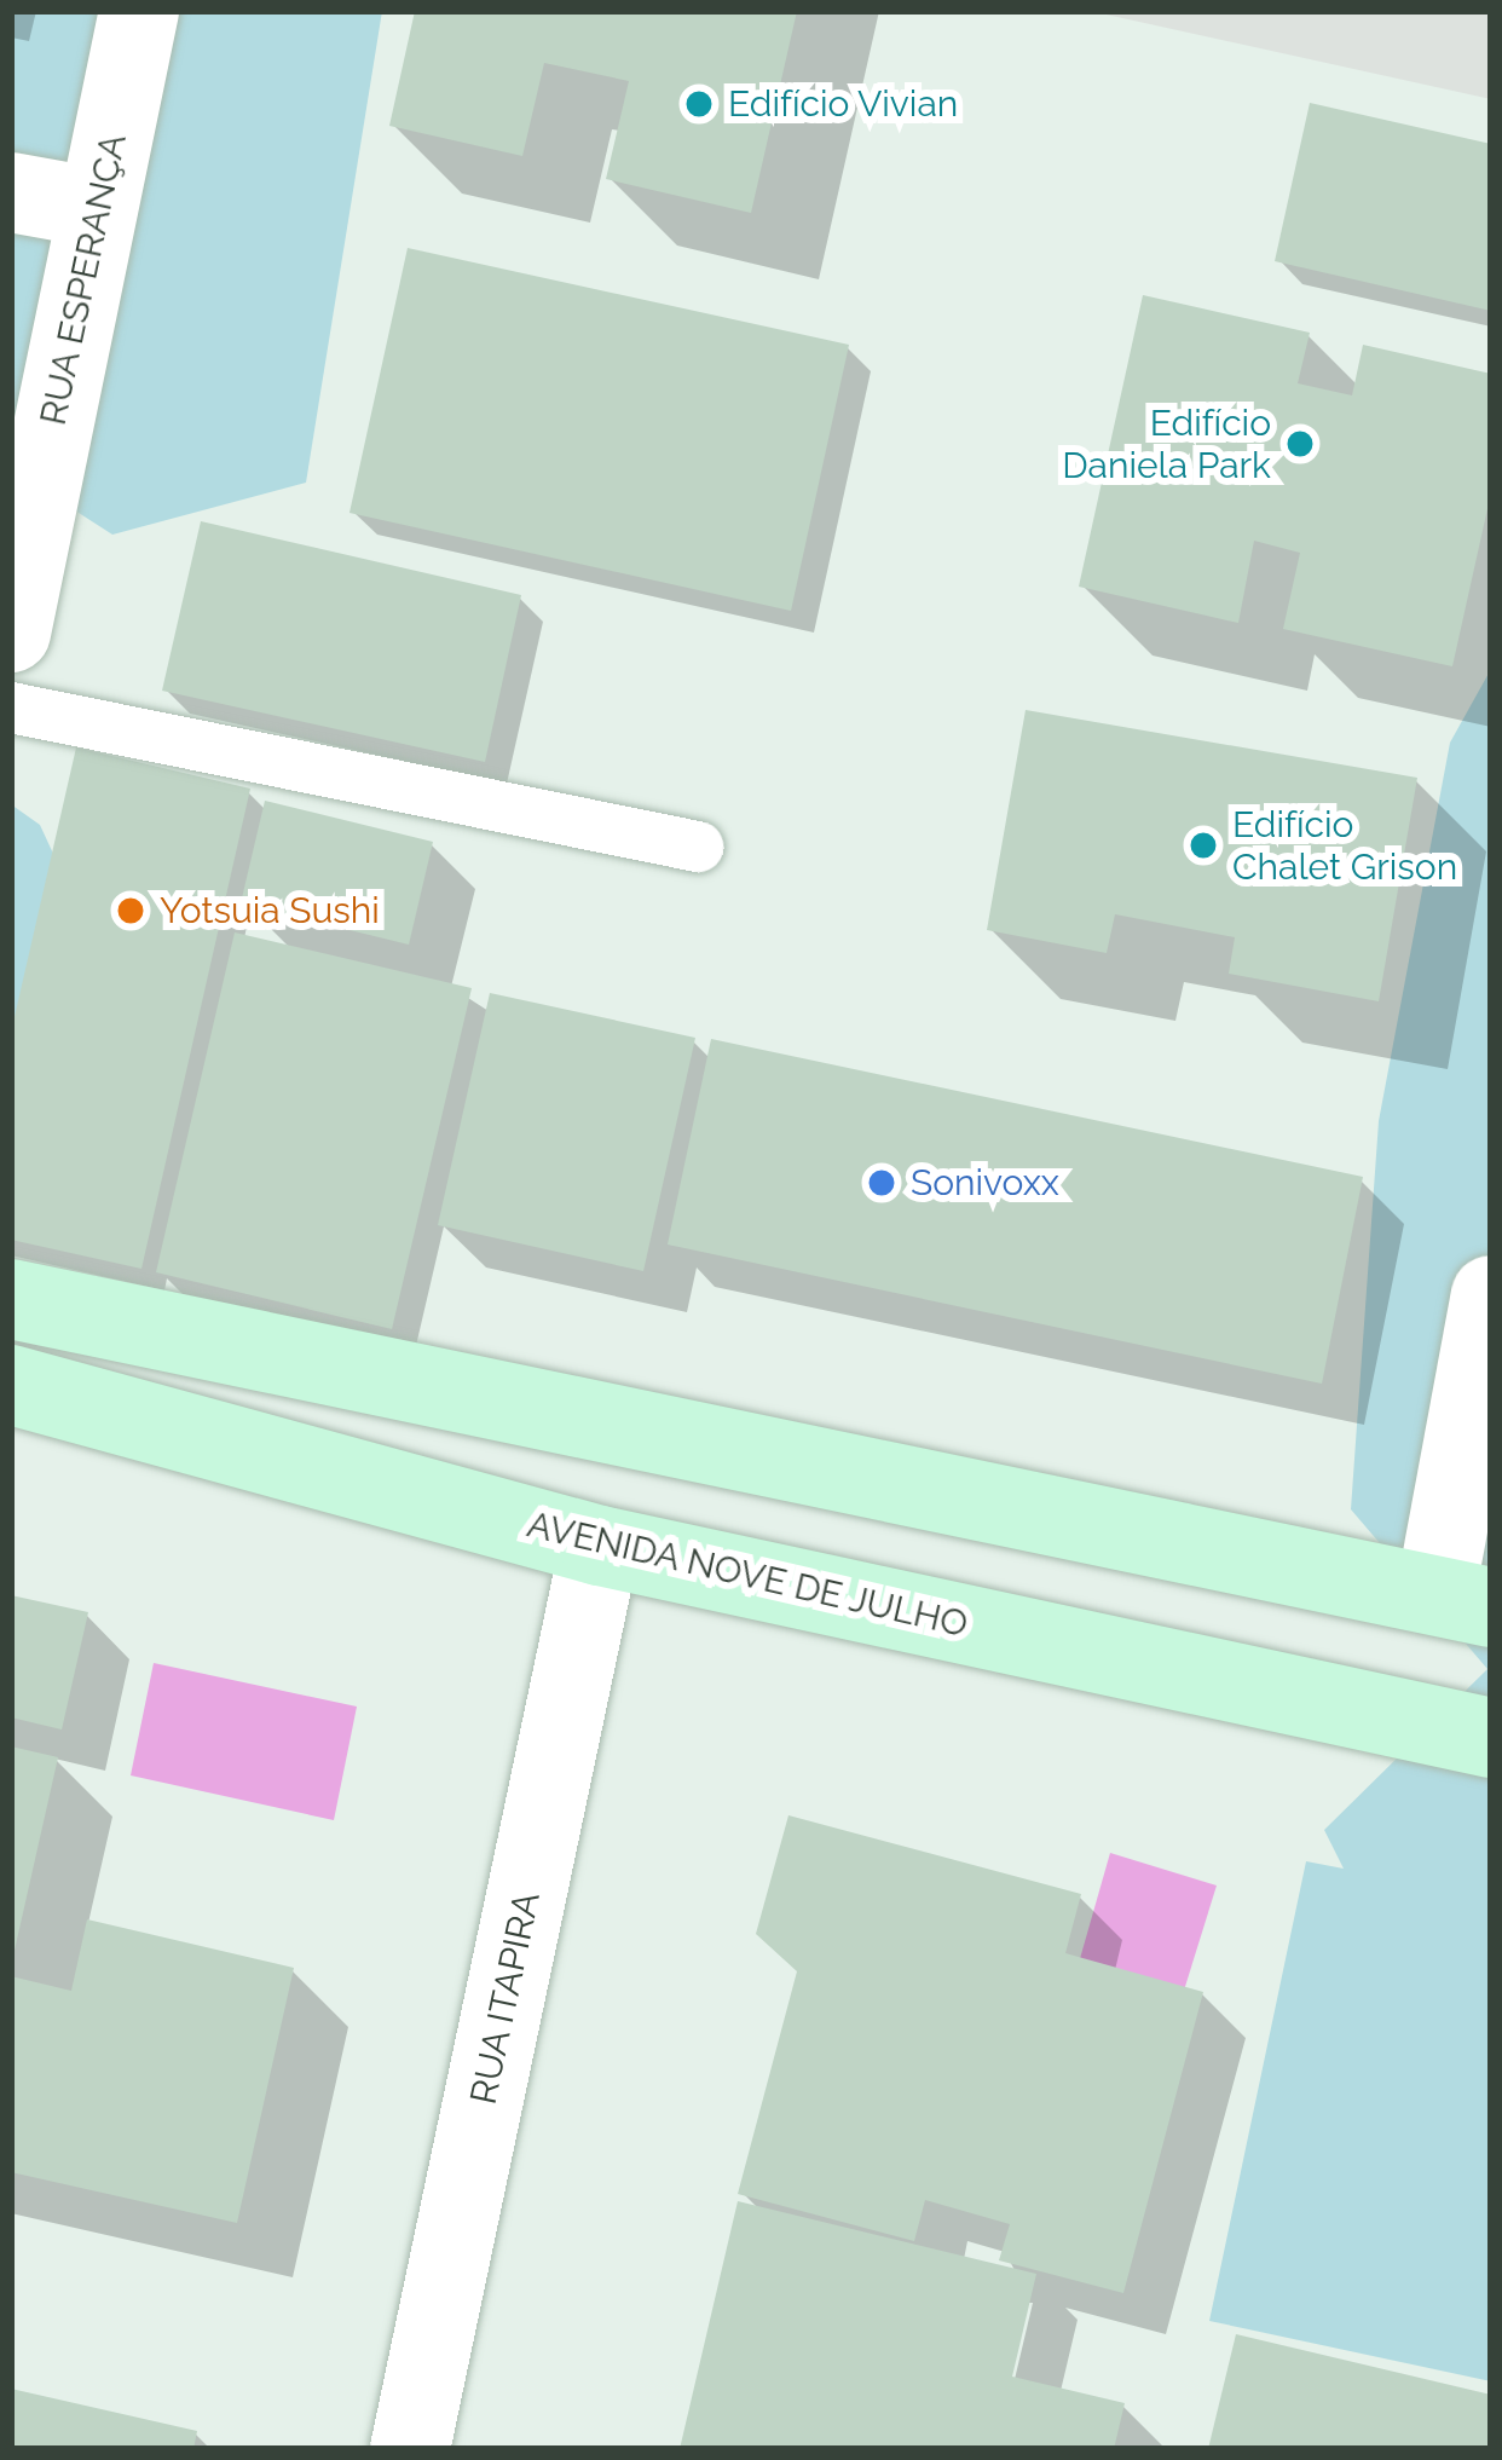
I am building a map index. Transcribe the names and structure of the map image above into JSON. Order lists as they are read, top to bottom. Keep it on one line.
{"streets":{"main road":["AVENIDA NOVE DE JULHO"],"street":["RUA ESPERANÇA","RUA ITAPIRA"]},"crossings":[["AVENIDA NOVE DE JULHO","RUA ITAPIRA"]],"places":["Edifício Vivian","Edifício Daniela Park","Edifício Chalet Grison","Yotsuia Sushi","Sonivoxx"]}
